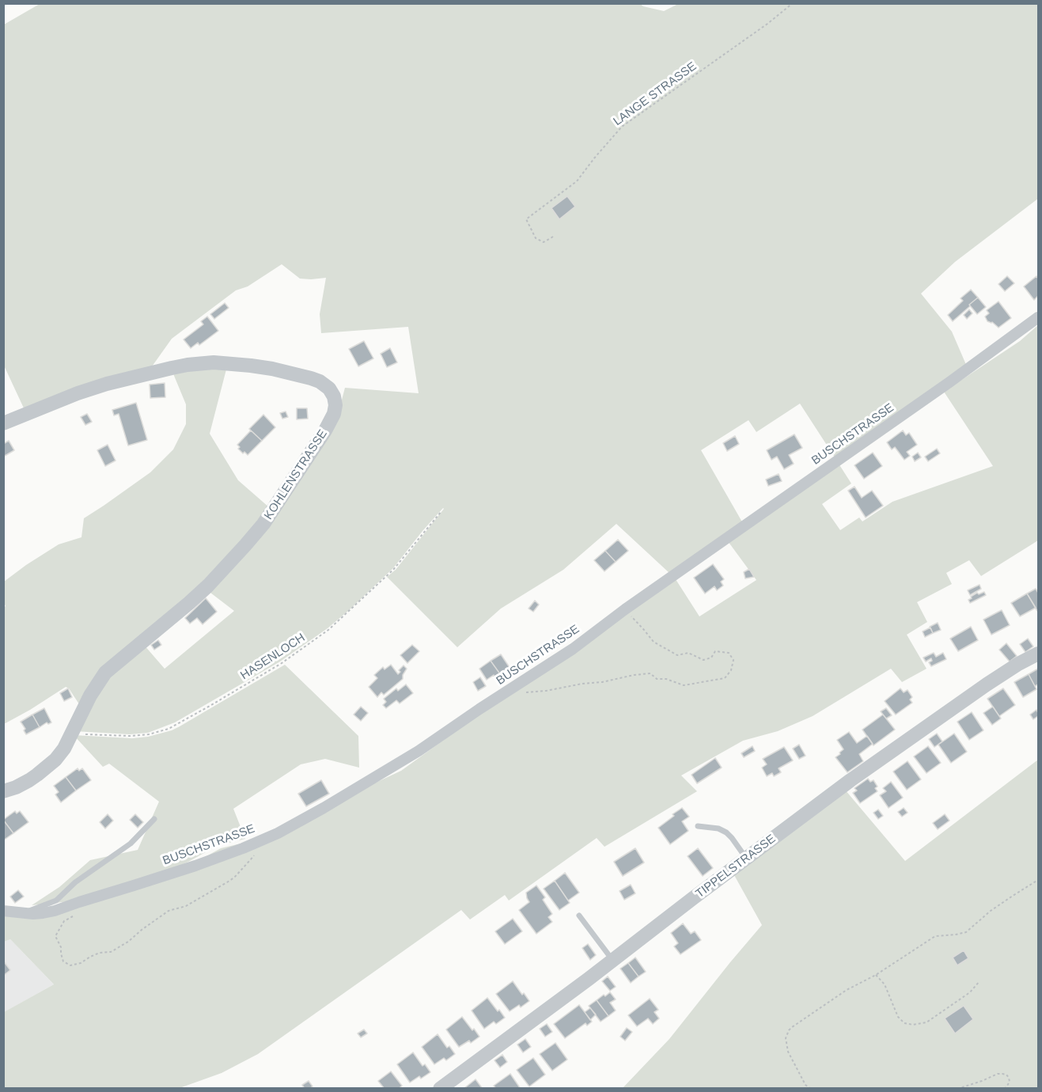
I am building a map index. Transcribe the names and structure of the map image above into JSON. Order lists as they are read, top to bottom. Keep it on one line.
{"streets":{"street":["BUSCHSTRASSE","KOHLENSTRASSE","TIPPELSTRASSE"],"path":["LANGE STRASSE","HASENLOCH"]},"crossings":[["KOHLENSTRASSE","HASENLOCH"]]}
